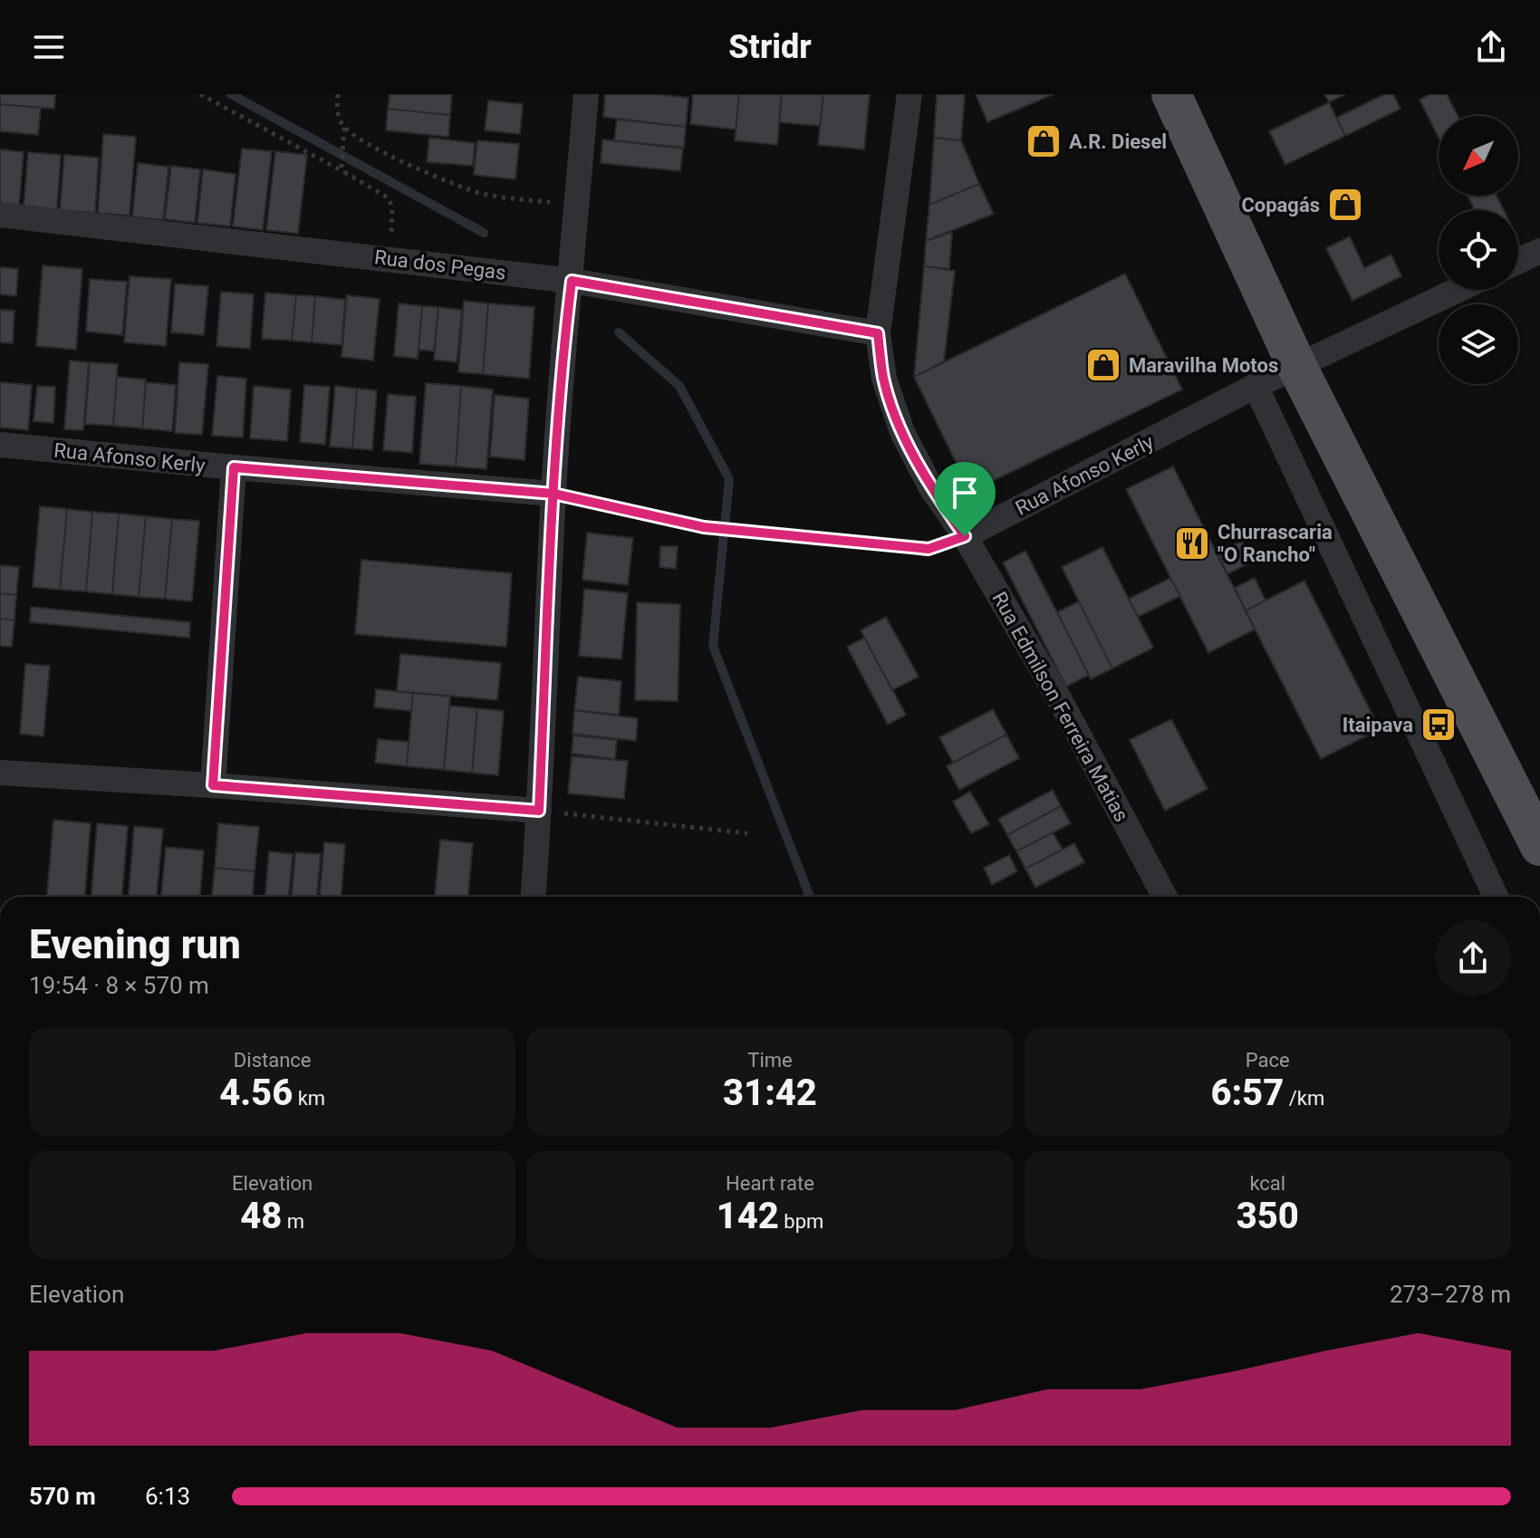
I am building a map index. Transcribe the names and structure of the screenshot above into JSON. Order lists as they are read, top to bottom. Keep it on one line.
{"streets":{"street":["Rua dos Pegas","Rua Afonso Kerly","Rua Edmilson Ferreira Matias"]},"crossings":[["Rua dos Pegas","Rua Edmilson Ferreira Matias"],["Rua Afonso Kerly","Rua Edmilson Ferreira Matias"]],"places":{"shop":["A.R. Diesel","Copagás","Maravilha Motos"],"restaurant":["Churrascaria \"O Rancho\""],"bus stop":["Itaipava"]},"north":"bottom left","page":{"header":"Stridr","heading":["Evening run","19:54 · 8 × 570 m"],"stats":[["Distance","4.56 km"],["Time","31:42"],["Pace","6:57 /km"],["Elevation","48 m"],["Heart rate","142 bpm"],["kcal","350"]],"chart":["Elevation","273–278 m"],"list":[{"name":"570 m","note":"6:13"}]}}
